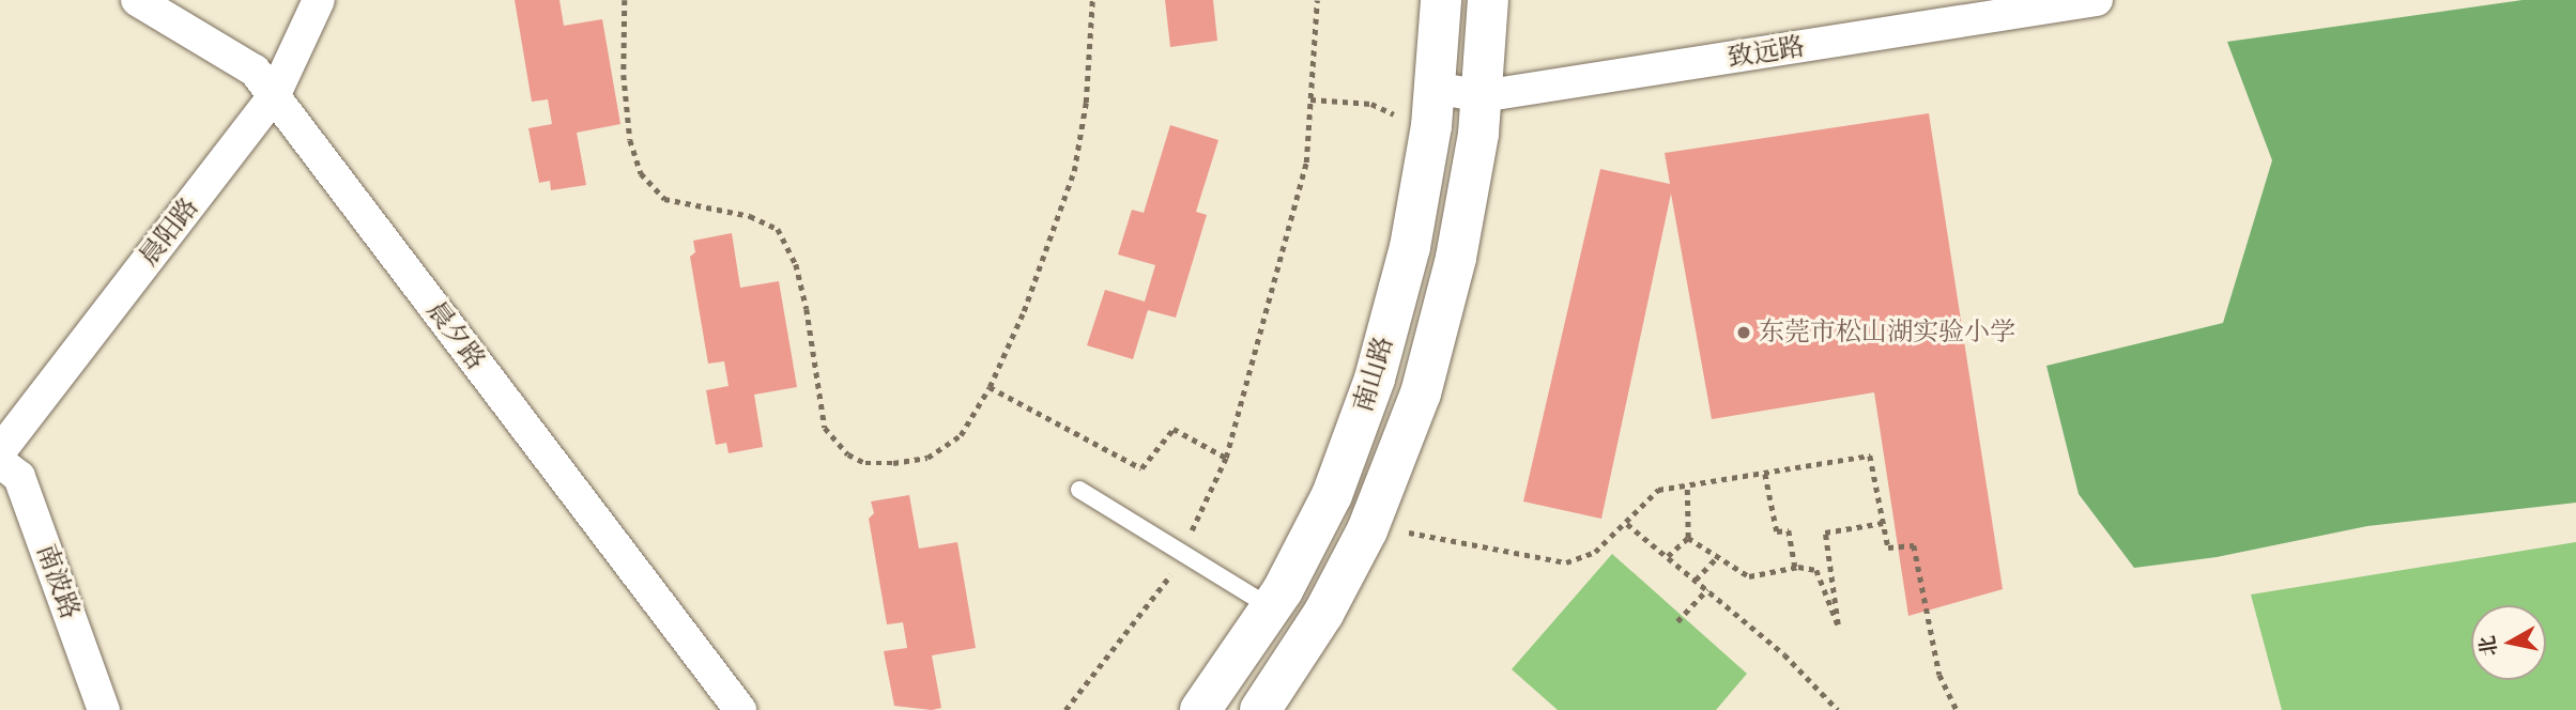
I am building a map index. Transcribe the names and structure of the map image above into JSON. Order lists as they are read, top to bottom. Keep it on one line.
{"streets":{"main road":["南山路"],"street":["致远路","晨阳路","晨夕路","南波路"]},"crossings":[["致远路","南山路"],["晨阳路","晨夕路"]],"places":["东莞市松山湖实验小学"],"north":"left"}
